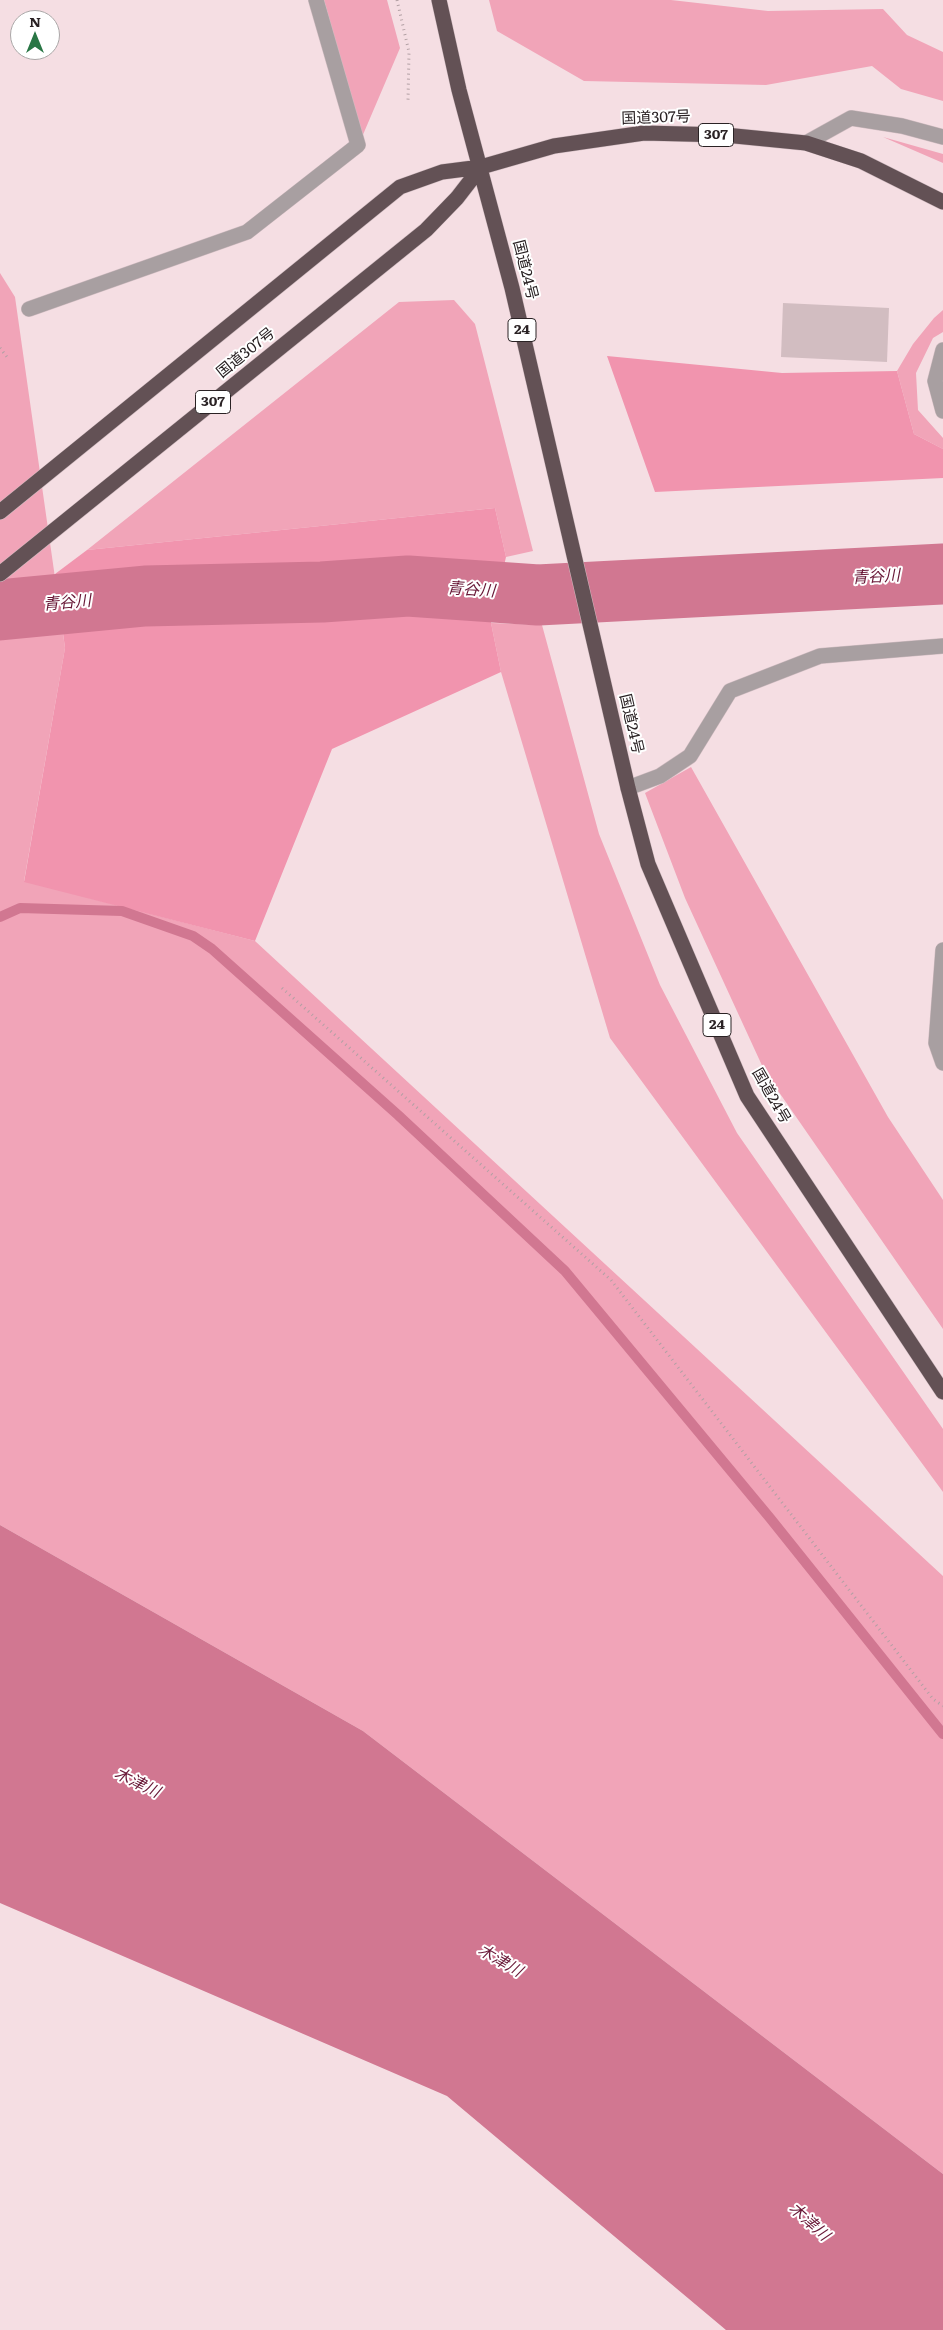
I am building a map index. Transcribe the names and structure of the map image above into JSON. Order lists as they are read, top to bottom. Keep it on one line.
{"streets":{"highway":["国道307号","307","国道24号","24"]},"crossings":[["国道307号","国道24号"]],"water":["青谷川","木津川"],"north":"top"}
